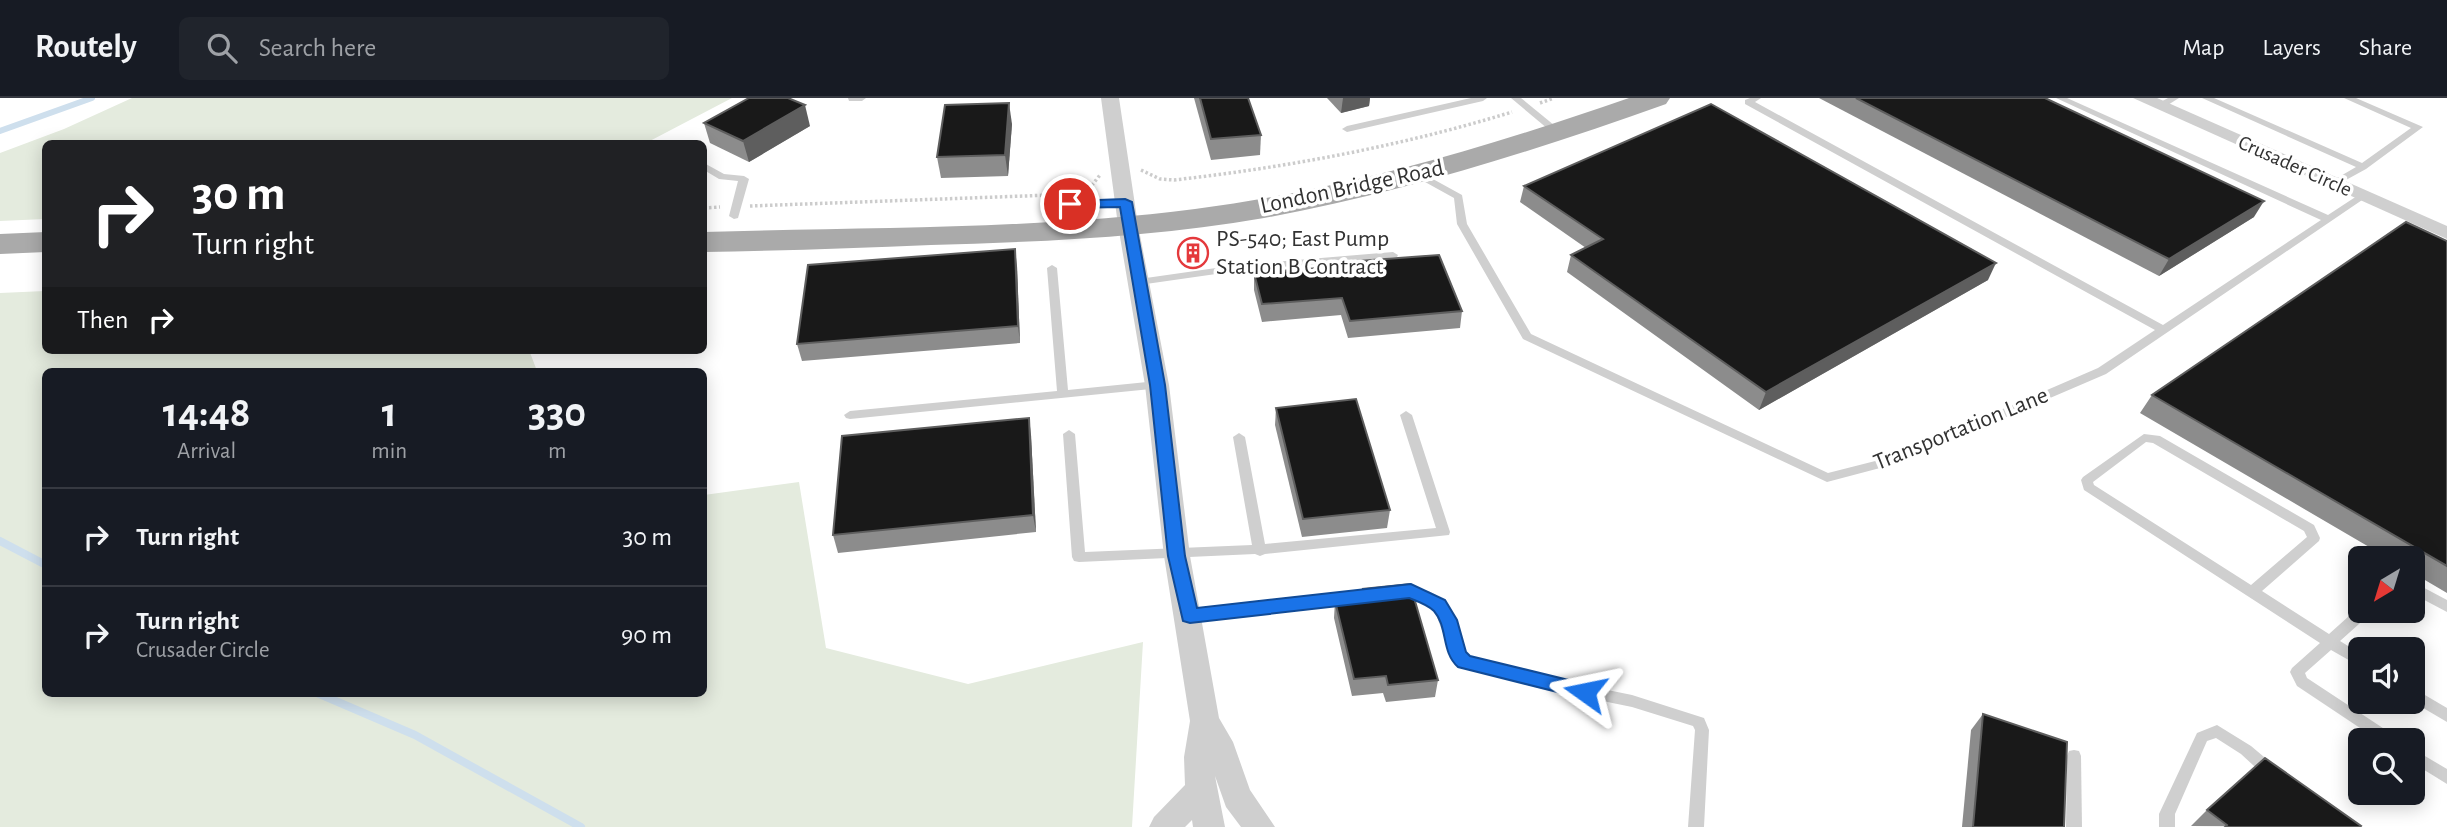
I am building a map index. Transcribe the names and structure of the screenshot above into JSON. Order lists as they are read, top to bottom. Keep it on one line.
{"streets":{"main road":["London Bridge Road"],"street":["Crusader Circle"],"lane":["Transportation Lane"]},"crossings":[["Crusader Circle","Transportation Lane"],["London Bridge Road","Transportation Lane"]],"places":{"building":["PS-540; East Pump Station B Contract"]},"north":"bottom left","page":{"header":"Routely","search":"Search here","nav":["Map","Layers","Share"],"turn":["30 m","Turn right"],"then":"Then","eta":["14:48","Arrival","1","min","330","m"],"list":[{"name":"Turn right","value":"30 m"},{"name":"Turn right","note":"Crusader Circle","value":"90 m"}]}}
